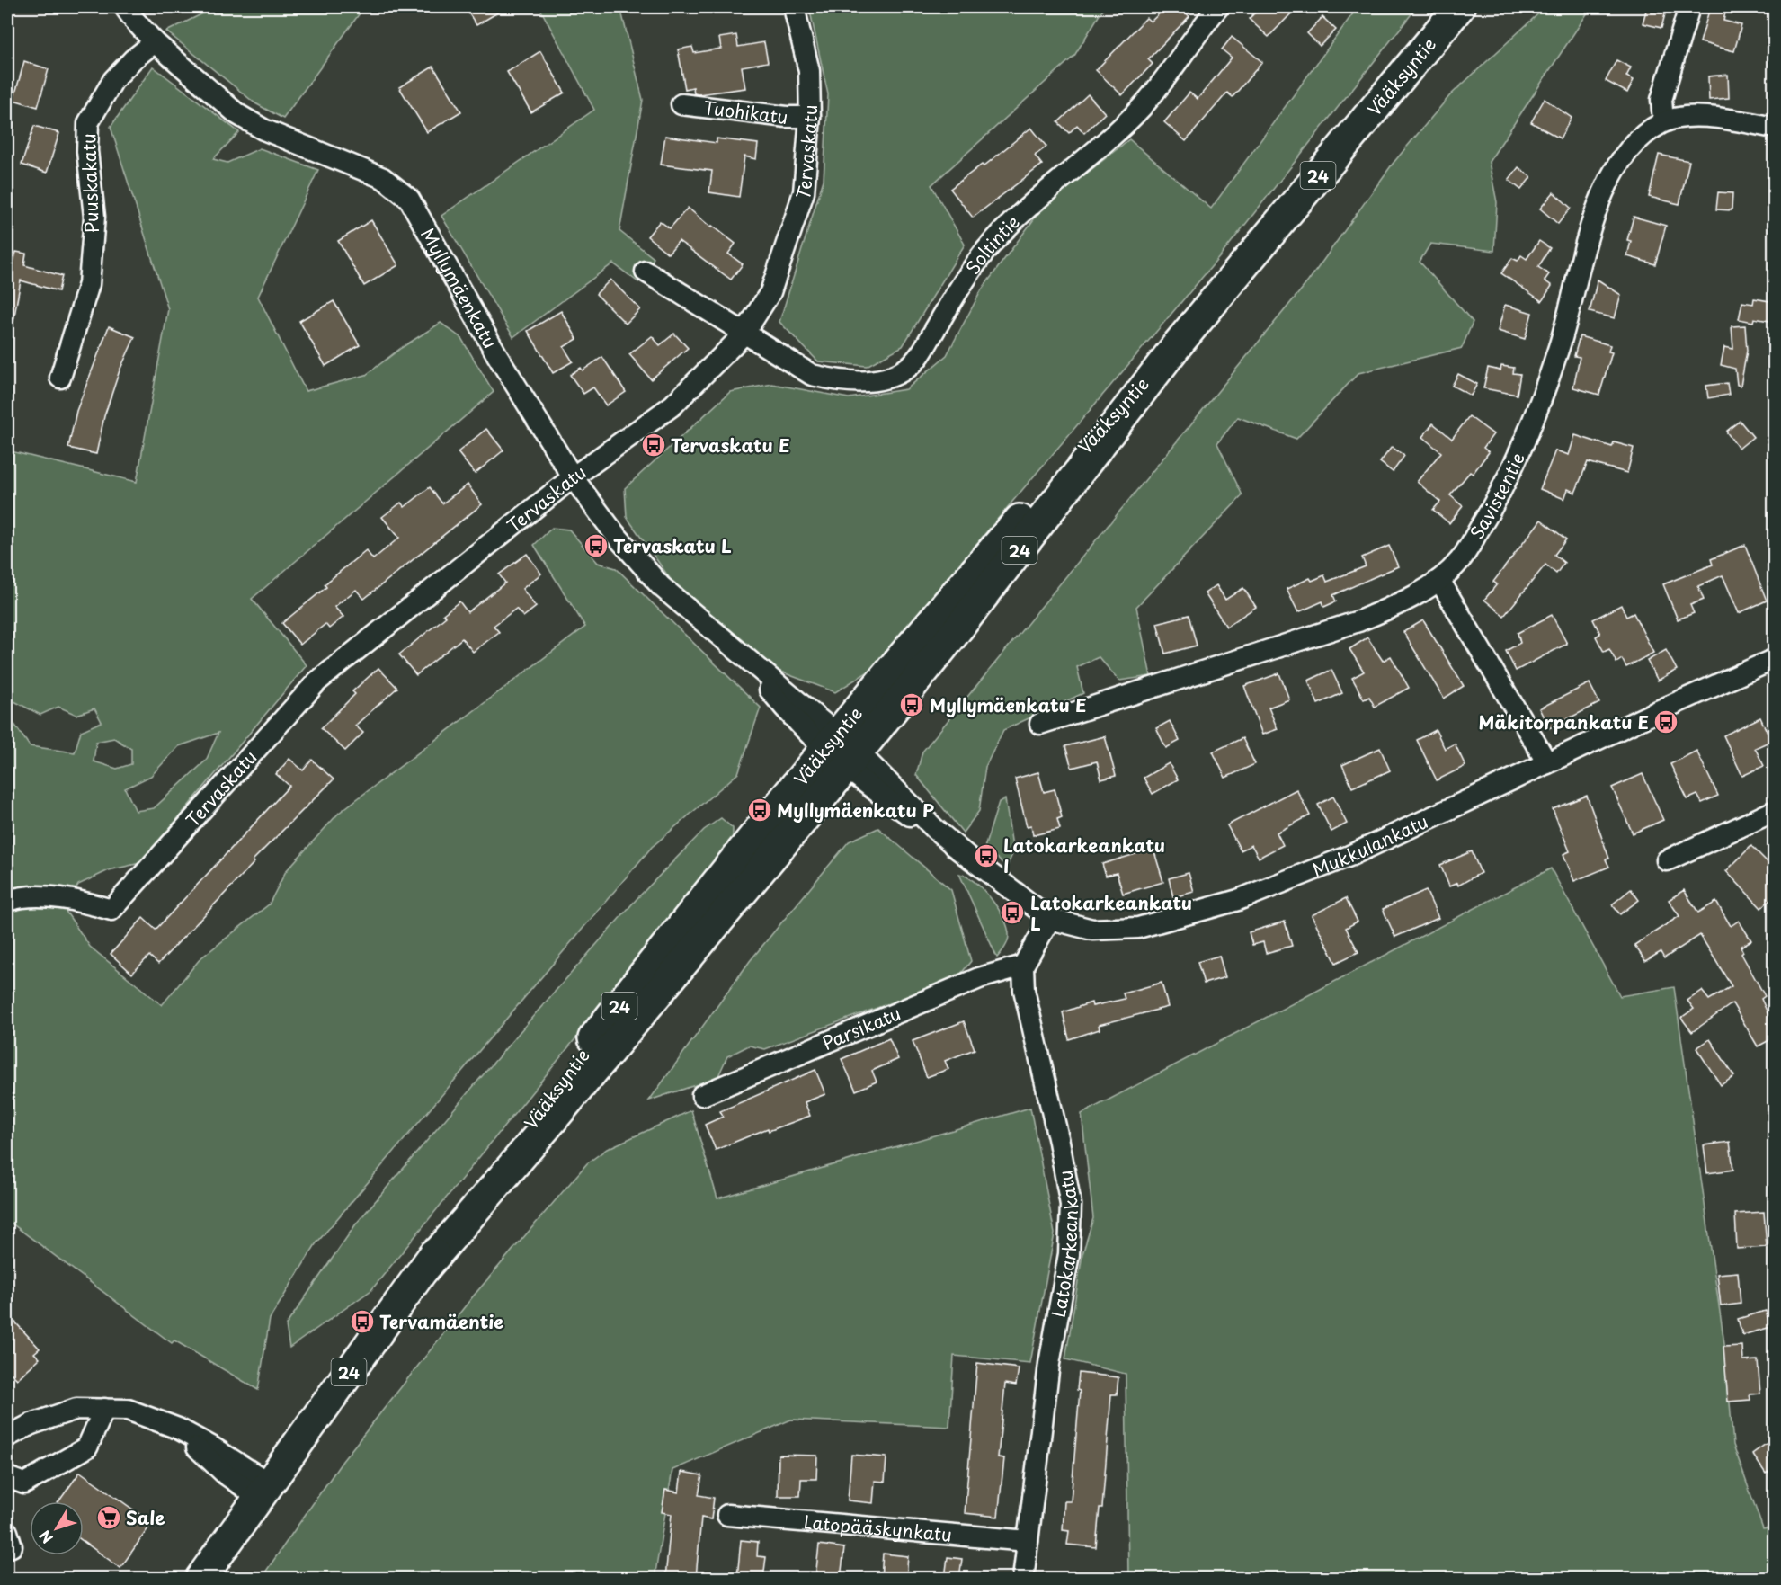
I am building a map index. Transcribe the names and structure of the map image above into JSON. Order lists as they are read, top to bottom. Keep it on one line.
{"streets":{"highway":["Vääksyntie","24"],"street":["Tuohikatu","Tervaskatu","Puuskakatu","Soltintie","Myllymäenkatu","Savistentie","Mukkulankatu","Parsikatu","Latokarkeankatu","Latopääskynkatu"]},"crossings":[["Vääksyntie","24"],["Vääksyntie","Myllymäenkatu"],["Vääksyntie","Mukkulankatu"],["Tuohikatu","Tervaskatu"],["Tervaskatu","Soltintie"],["Tervaskatu","Myllymäenkatu"],["Puuskakatu","Myllymäenkatu"],["Myllymäenkatu","Mukkulankatu"],["Parsikatu","Latokarkeankatu"],["Latokarkeankatu","Latopääskynkatu"]],"places":{"bus stop":["Tervaskatu E","Tervaskatu L","Myllymäenkatu E","Mäkitorpankatu E","Myllymäenkatu P","Latokarkeankatu I","Latokarkeankatu L","Tervamäentie"],"supermarket":["Sale"]},"north":"bottom left"}
